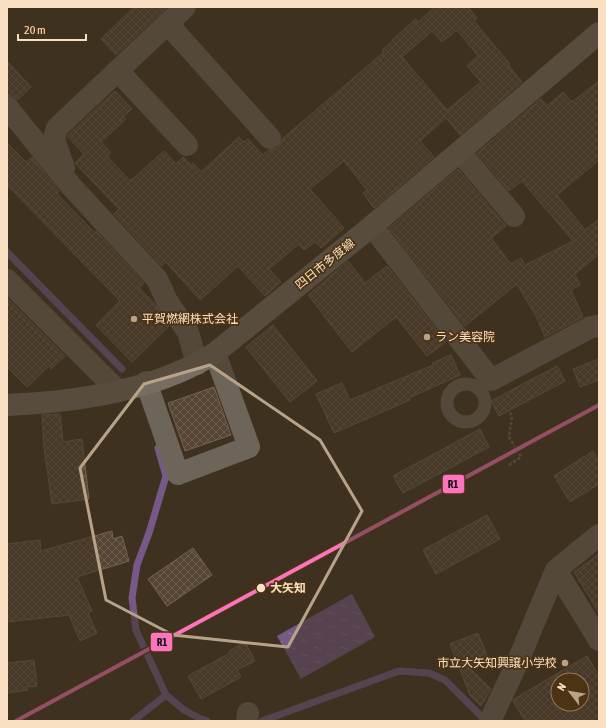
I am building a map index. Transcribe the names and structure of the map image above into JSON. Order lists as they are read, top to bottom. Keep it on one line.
{"streets":{"main road":["四日市多度線"]},"places":["平賀燃網株式会社","ラン美容院","大矢知","市立大矢知興譲小学校"],"lines":["transit line R1"],"scale_bar":"20 m","north":"top left"}
